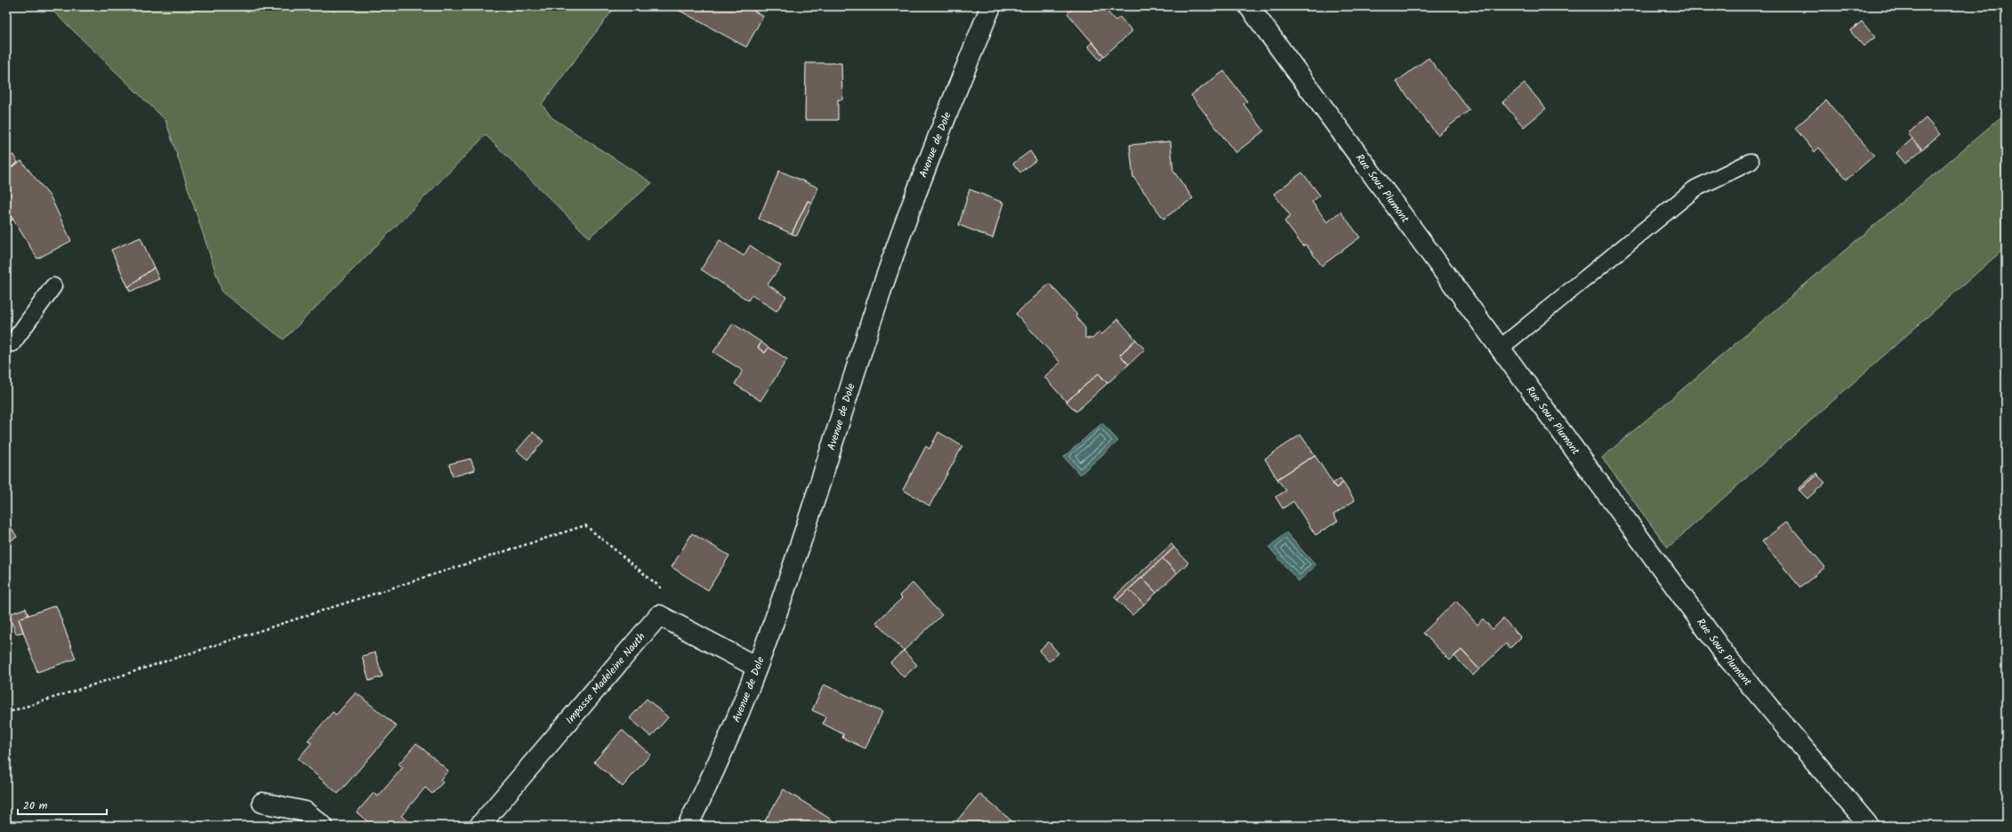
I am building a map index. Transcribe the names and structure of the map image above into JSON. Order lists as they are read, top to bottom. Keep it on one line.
{"streets":{"street":["Avenue de Dole","Rue Sous Plumont","Impasse Madeleine Nauth"]},"crossings":[["Avenue de Dole","Impasse Madeleine Nauth"]],"scale_bar":"20 m"}
